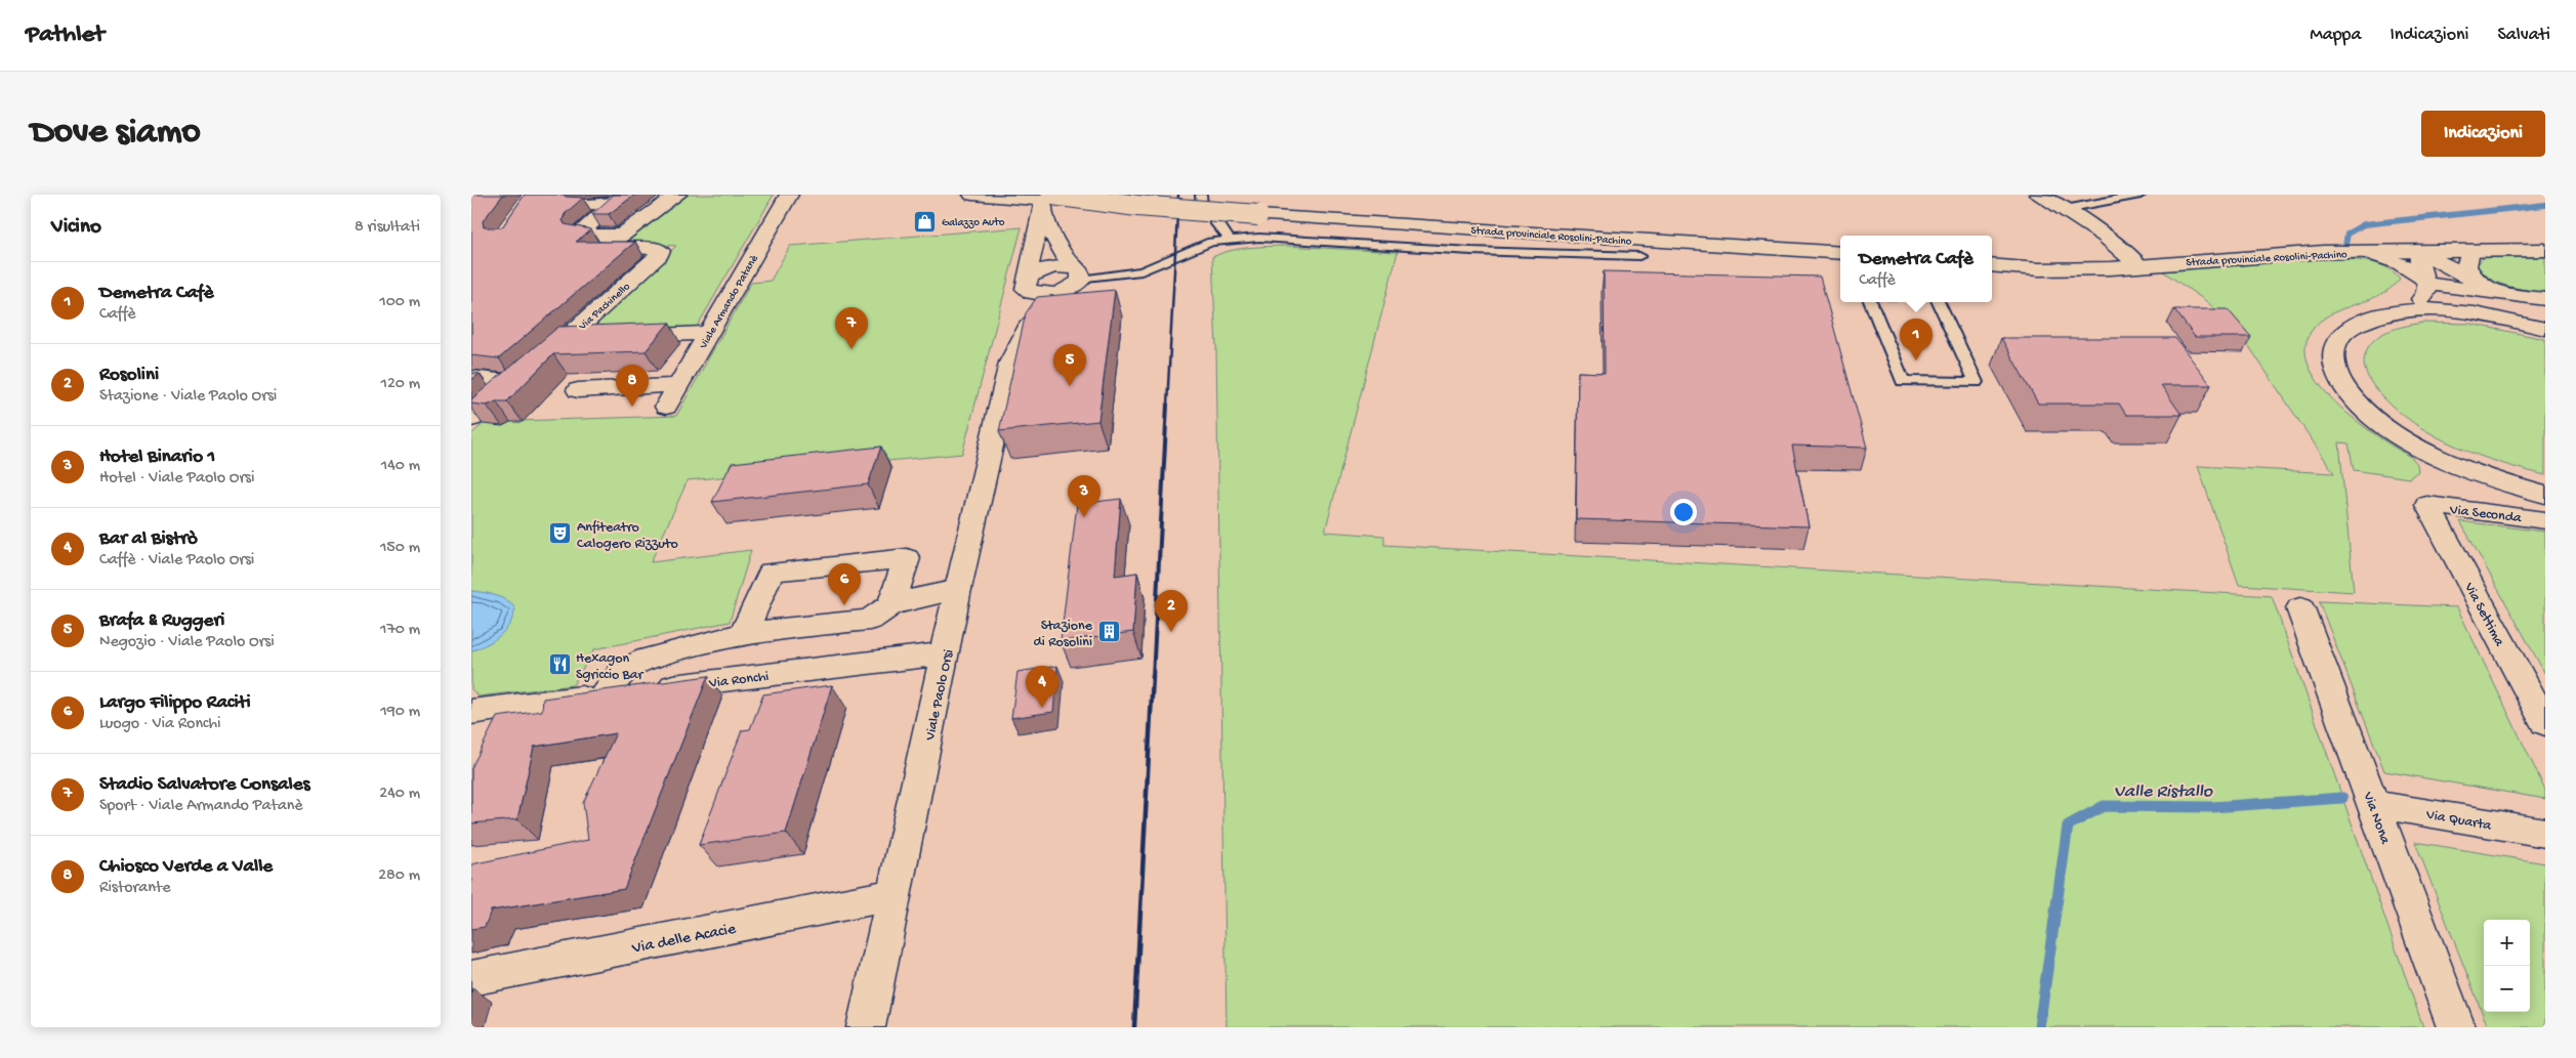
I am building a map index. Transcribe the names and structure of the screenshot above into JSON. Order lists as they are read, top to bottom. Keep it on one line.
{"streets":{"street":["Strada provinciale Rosolini-Pachino","Viale Armando Patanè","Via Pachinello","Via Seconda","Via Settima","Via Ronchi","Viale Paolo Orsi","Via Nona","Via Quarta","Via delle Acacie"]},"crossings":[["Via Seconda","Via Settima"],["Via Ronchi","Viale Paolo Orsi"],["Viale Paolo Orsi","Via delle Acacie"],["Via Nona","Via Quarta"]],"water":["Valle Ristallo"],"places":{"shop":["Galazzo Auto"],"theatre":["Anfiteatro Calogero Rizzuto"],"building":["Stazione di Rosolini"],"restaurant":["Hexagon Sgriccio Bar"]},"page":{"header":"Pathlet","nav":["Mappa","Indicazioni","Salvati"],"buttons":"Indicazioni","title":"Dove siamo","heading":["Vicino","8 risultati"],"popup":["Demetra Cafè","Caffè"],"list":[{"mark":"1","name":"Demetra Cafè","note":"Caffè","value":"100 m"},{"mark":"2","name":"Rosolini","note":"Stazione · Viale Paolo Orsi","value":"120 m"},{"mark":"3","name":"Hotel Binario 1","note":"Hotel · Viale Paolo Orsi","value":"140 m"},{"mark":"4","name":"Bar al Bistrò","note":"Caffè · Viale Paolo Orsi","value":"150 m"},{"mark":"5","name":"Brafa & Ruggeri","note":"Negozio · Viale Paolo Orsi","value":"170 m"},{"mark":"6","name":"Largo Filippo Raciti","note":"Luogo · Via Ronchi","value":"190 m"},{"mark":"7","name":"Stadio Salvatore Consales","note":"Sport · Viale Armando Patanè","value":"240 m"},{"mark":"8","name":"Chiosco Verde a Valle","note":"Ristorante","value":"280 m"}],"pins":["7","1","5","8","3","6","2","4"],"map_buttons":["+","−"]}}
